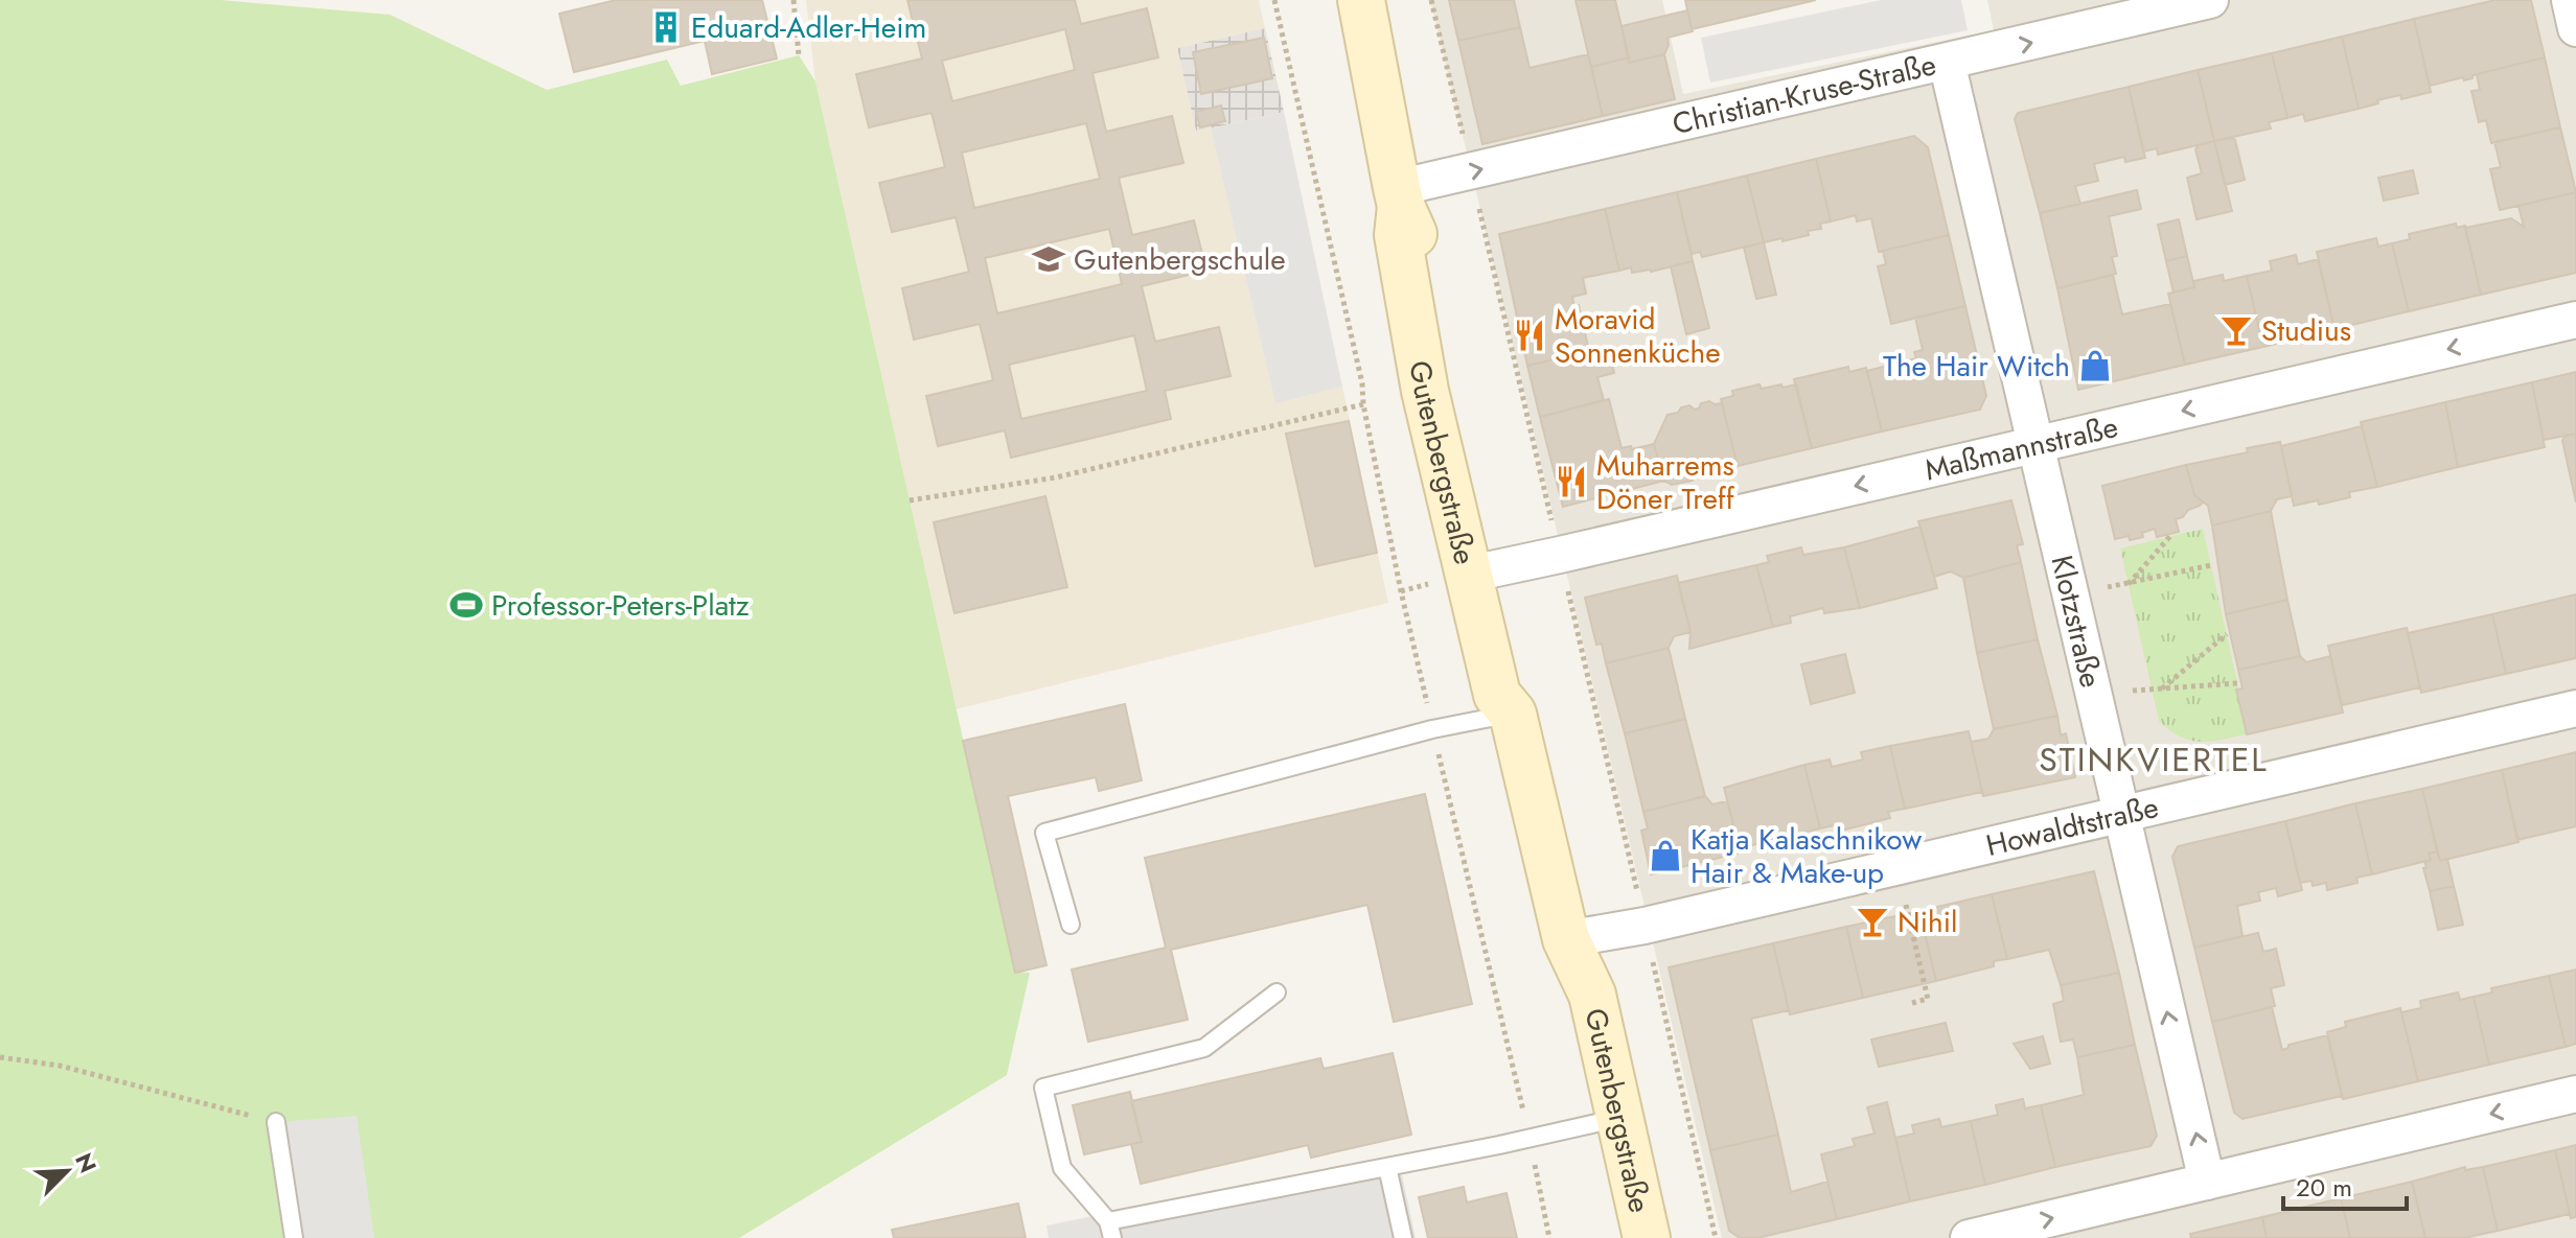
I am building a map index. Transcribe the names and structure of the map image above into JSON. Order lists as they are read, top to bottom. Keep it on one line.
{"streets":{"main road":["Gutenbergstraße"],"street":["Christian-Kruse-Straße","Maßmannstraße","Klotzstraße","Howaldtstraße"]},"crossings":[["Christian-Kruse-Straße","Gutenbergstraße"],["Christian-Kruse-Straße","Klotzstraße"],["Maßmannstraße","Gutenbergstraße"],["Maßmannstraße","Klotzstraße"],["Gutenbergstraße","Howaldtstraße"],["Klotzstraße","Howaldtstraße"]],"one_way":["Christian-Kruse-Straße","Maßmannstraße"],"districts":["STINKVIERTEL"],"places":{"building":["Eduard-Adler-Heim"],"school or university":["Gutenbergschule"],"bar":["Studius","Nihil"],"restaurant":["Moravid Sonnenküche","Muharrems Döner Treff"],"shop":["The Hair Witch","Katja Kalaschnikow Hair & Make-up"],"sports":["Professor-Peters-Platz"]},"scale_bar":"20 m","north":"top right"}
